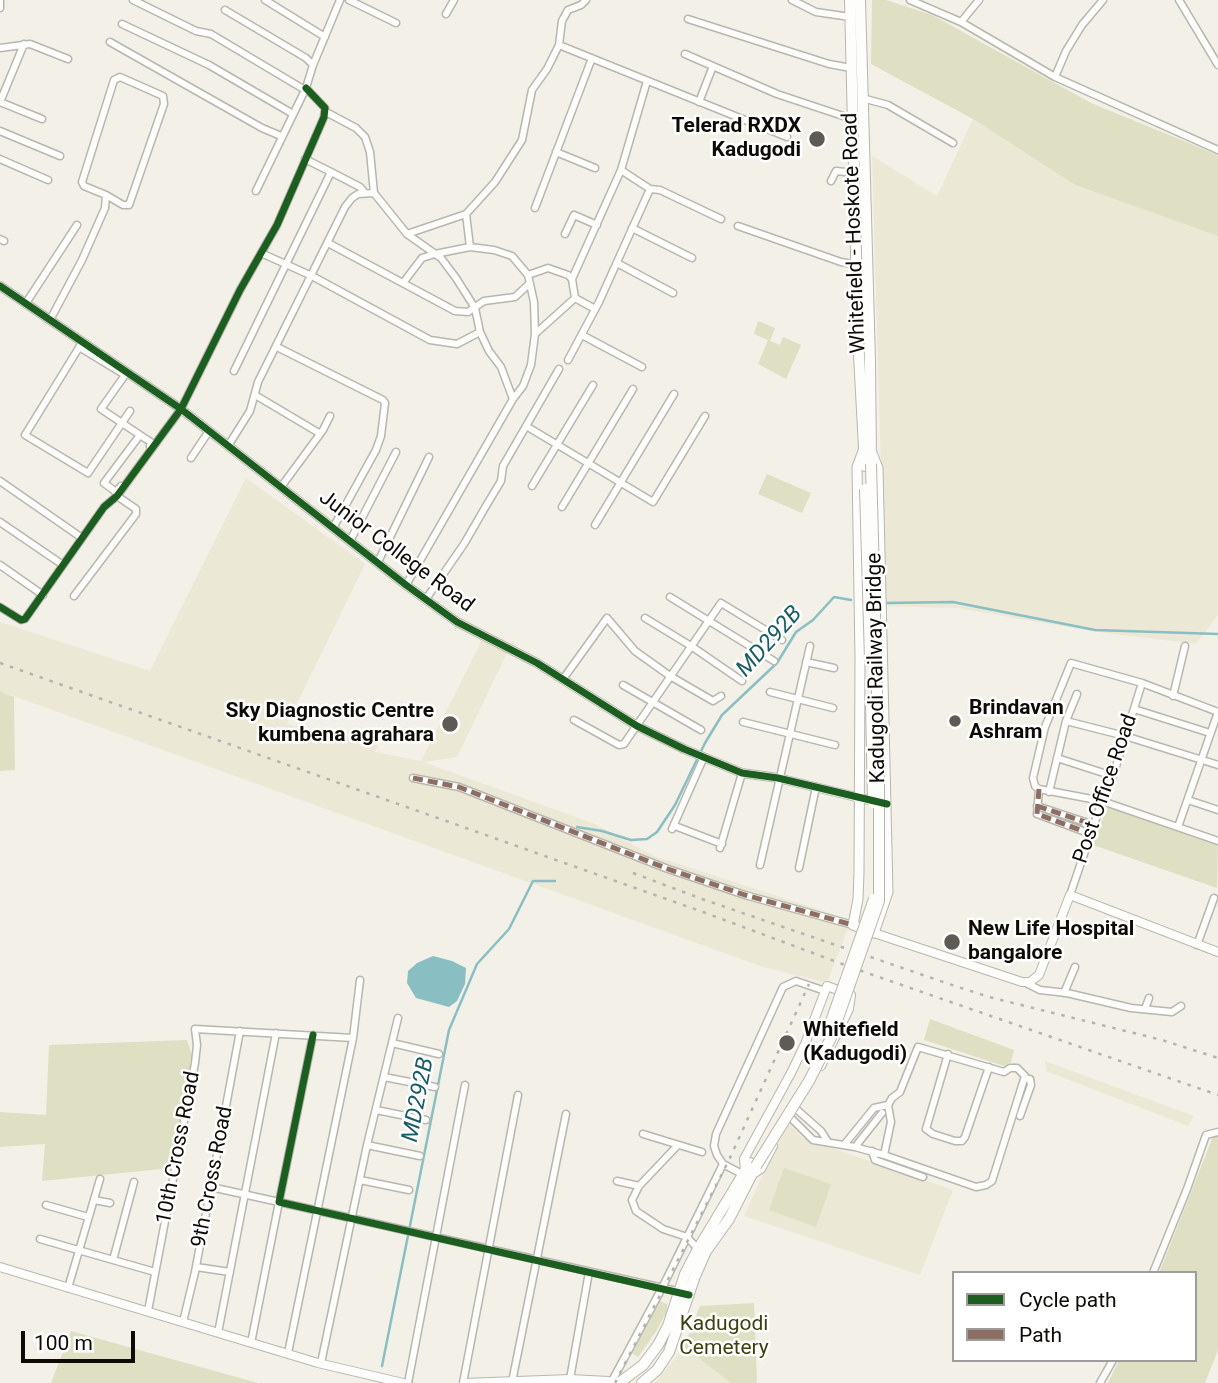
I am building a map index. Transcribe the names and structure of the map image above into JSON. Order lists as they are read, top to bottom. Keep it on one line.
{"streets":{"main road":["Whitefield - Hoskote Road","Kadugodi Railway Bridge"],"street":["Junior College Road","Post Office Road","10th Cross Road","9th Cross Road"]},"crossings":[["Whitefield - Hoskote Road","Kadugodi Railway Bridge"],["10th Cross Road","9th Cross Road"]],"water":["MD292B"],"parks":["Kadugodi Cemetery"],"places":["Telerad RXDX Kadugodi","Brindavan Ashram","Sky Diagnostic Centre kumbena agrahara","New Life Hospital bangalore","Whitefield (Kadugodi)"],"legend":["Cycle path","Path"],"scale_bar":"100 m"}
